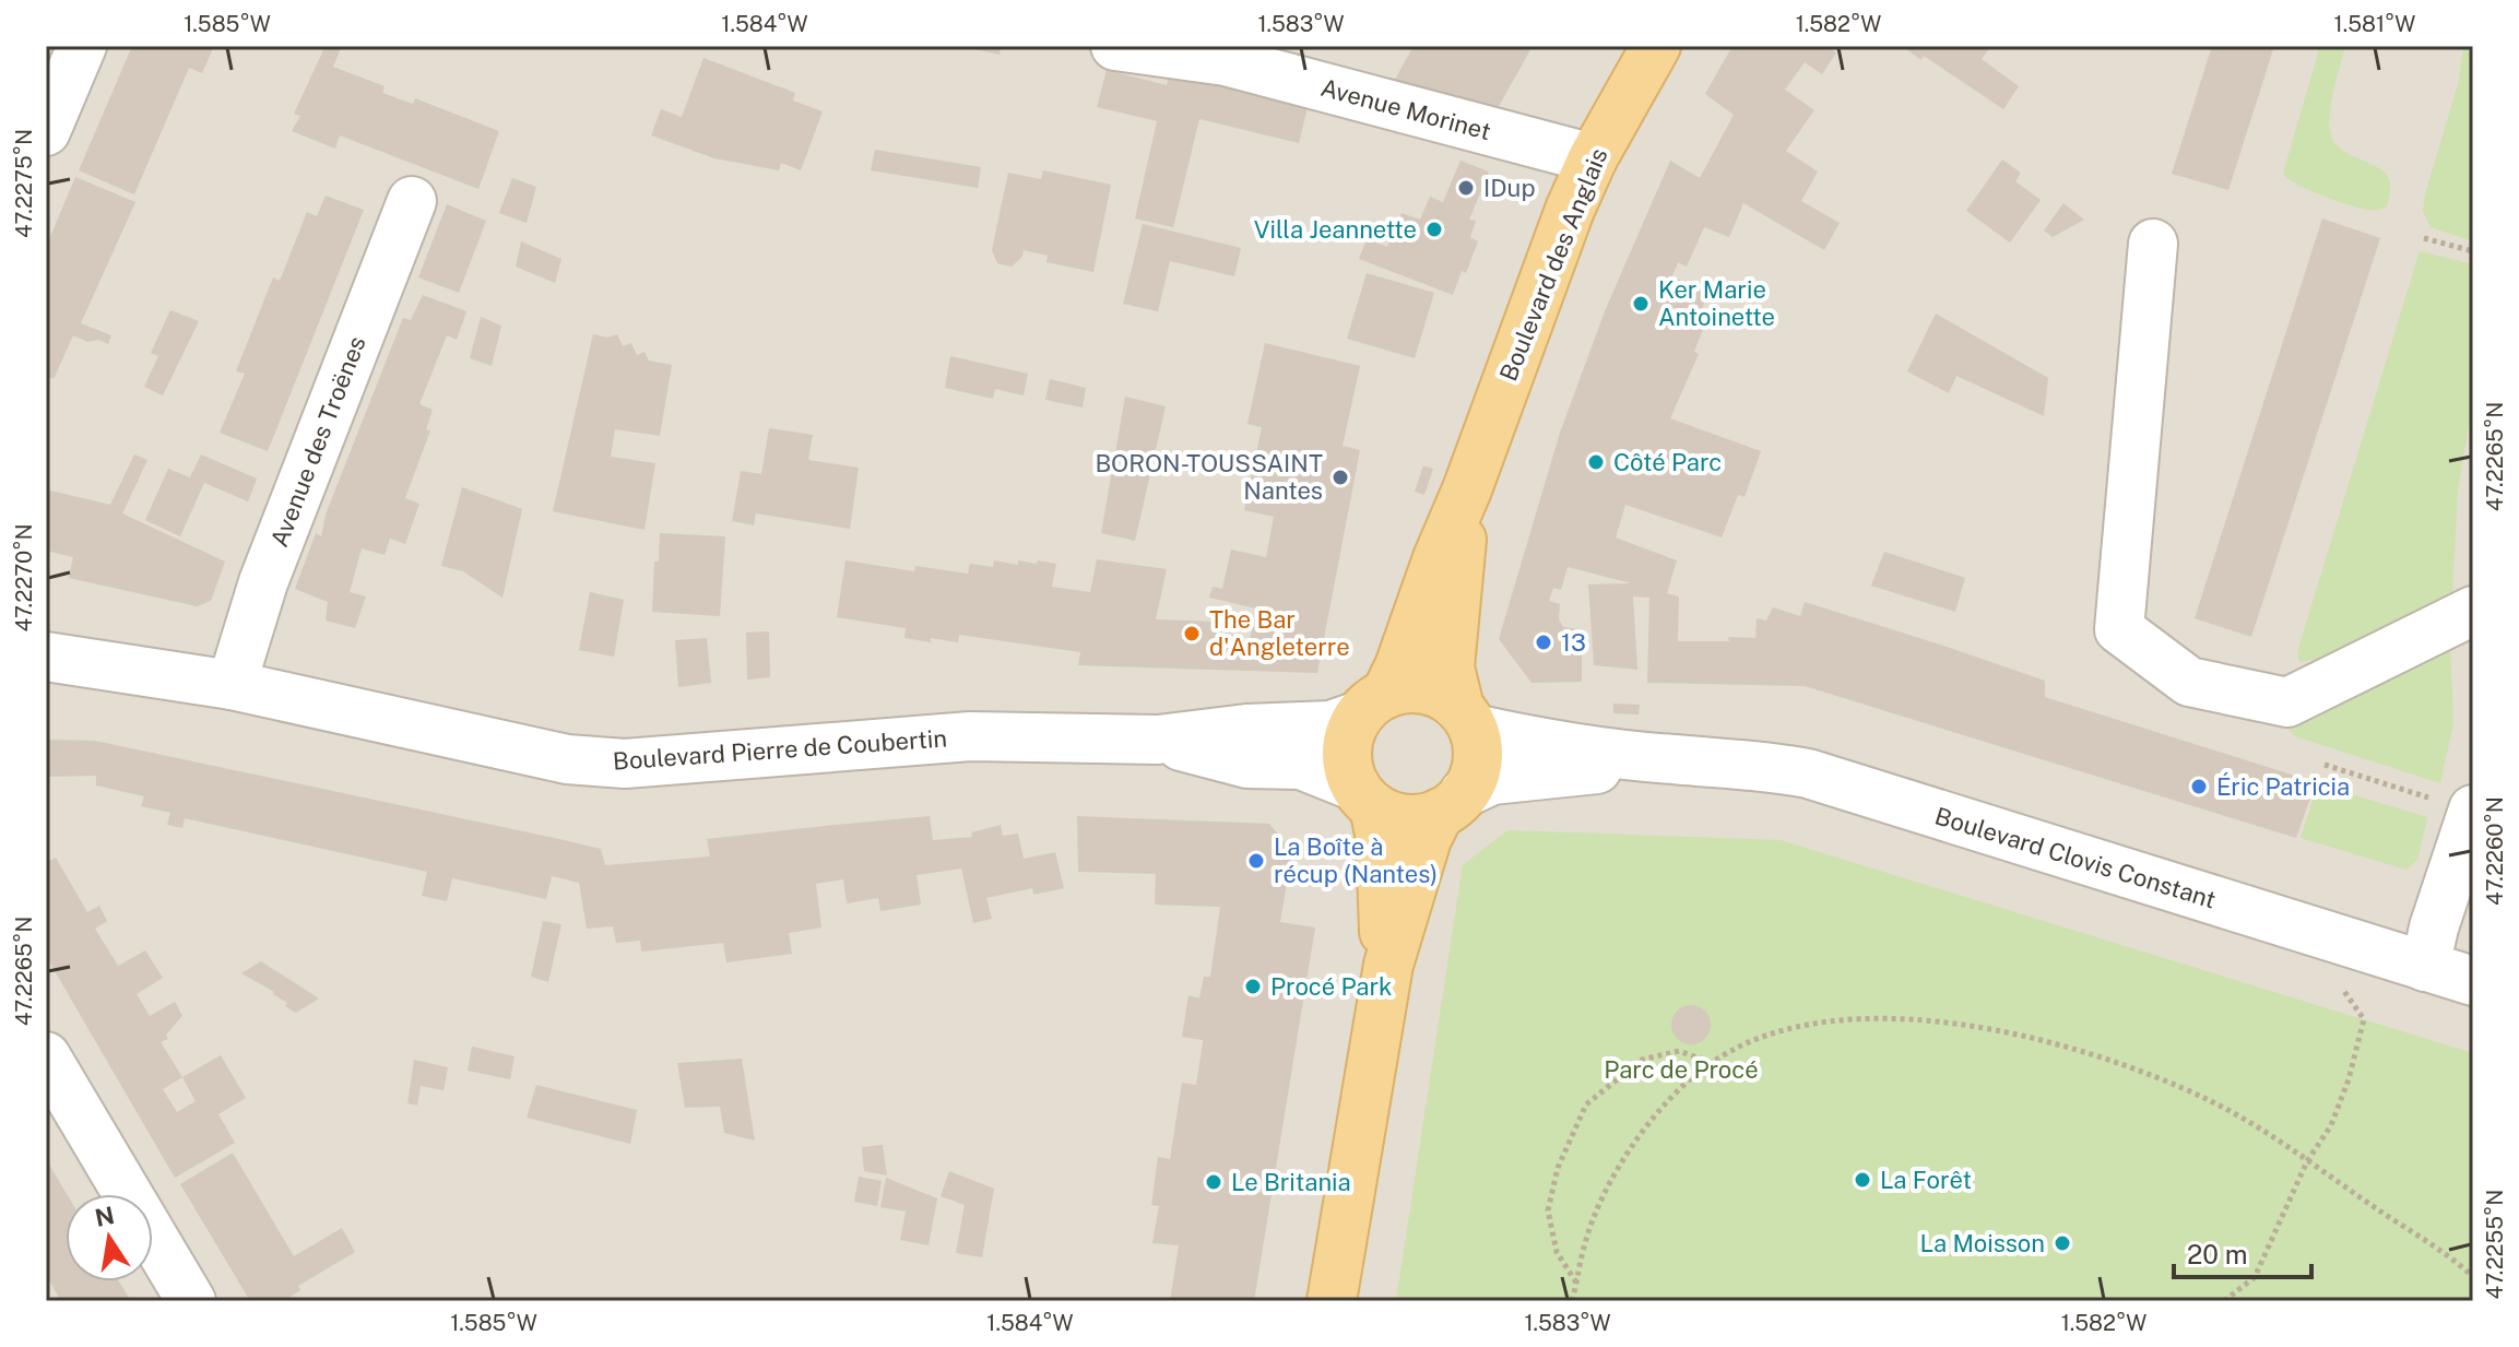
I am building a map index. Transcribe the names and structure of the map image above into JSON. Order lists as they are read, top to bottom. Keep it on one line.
{"streets":{"main road":["Boulevard des Anglais"],"street":["Avenue Morinet","Avenue des Troënes","Boulevard Pierre de Coubertin","Boulevard Clovis Constant"]},"crossings":[["Avenue Morinet","Boulevard des Anglais"],["Boulevard des Anglais","Boulevard Pierre de Coubertin"],["Boulevard des Anglais","Boulevard Clovis Constant"],["Avenue des Troënes","Boulevard Pierre de Coubertin"],["Boulevard Pierre de Coubertin","Boulevard Clovis Constant"]],"parks":["Parc de Procé"],"places":["IDup","Villa Jeannette","Ker Marie Antoinette","Côté Parc","BORON-TOUSSAINT Nantes","The Bar d'Angleterre","13","Éric Patricia","La Boîte à récup (Nantes)","Procé Park","La Forêt","Le Britania","La Moisson"],"scale_bar":"20 m","north":"top","coordinates":["1.585°W","1.584°W","1.583°W","1.582°W","1.581°W","47.2275°N","47.2265°N","47.2270°N","47.2260°N","47.2255°N"]}
